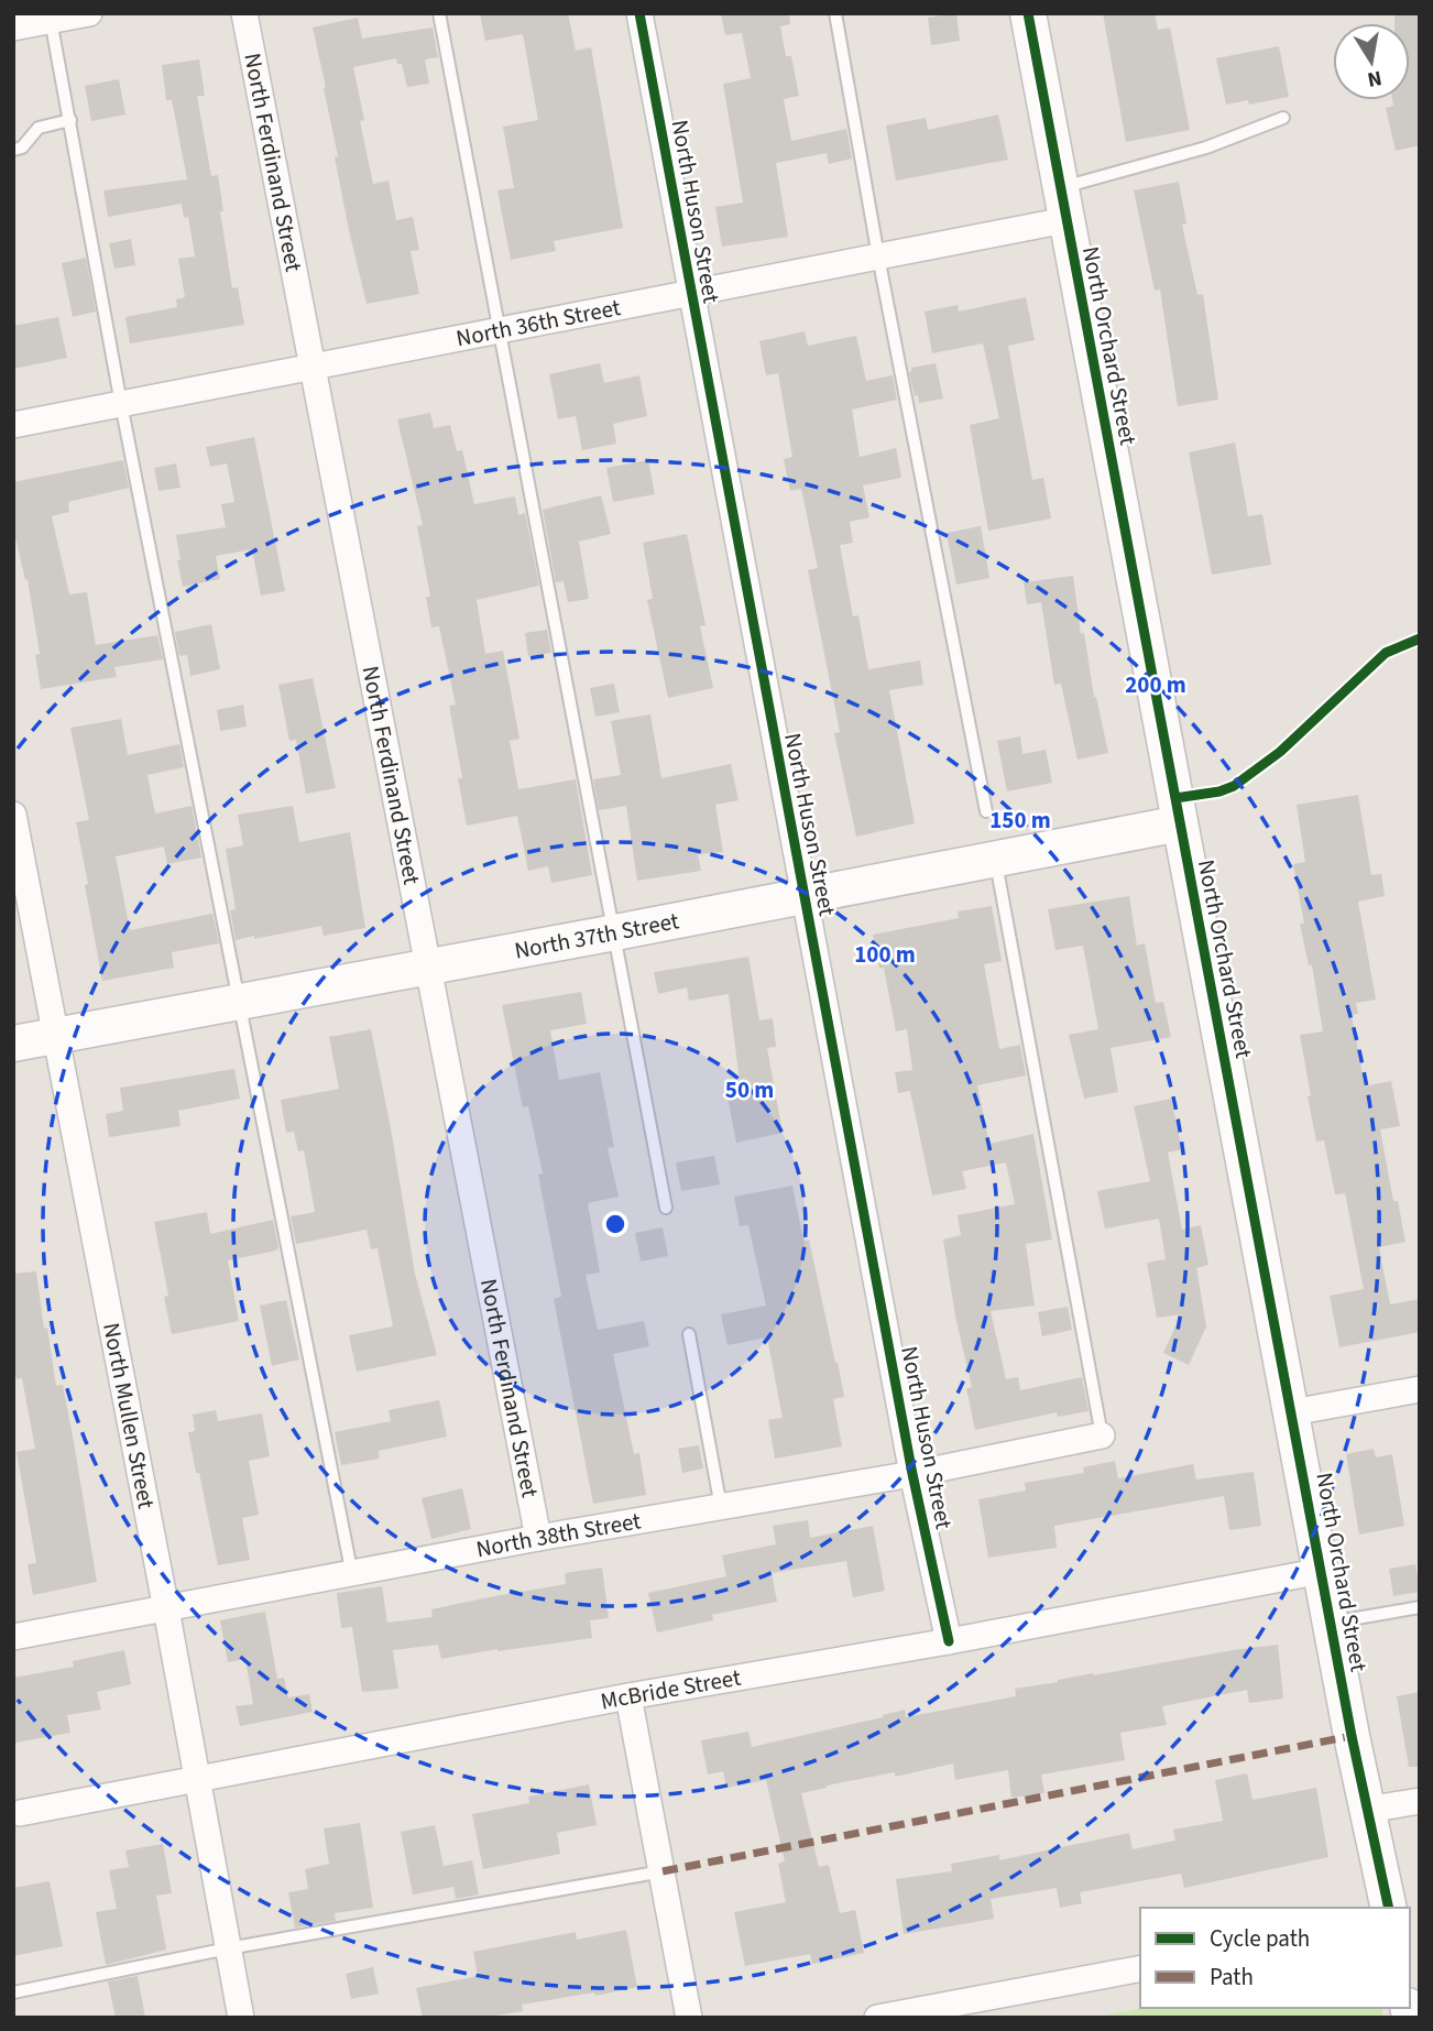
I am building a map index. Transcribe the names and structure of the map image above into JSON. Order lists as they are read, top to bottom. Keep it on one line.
{"streets":{"street":["North Ferdinand Street","North Huson Street","North 36th Street","North Orchard Street","North 37th Street","North Mullen Street","North 38th Street","McBride Street"]},"crossings":[["North Ferdinand Street","North 36th Street"],["North Ferdinand Street","North 37th Street"],["North Ferdinand Street","North 38th Street"],["North Huson Street","North 36th Street"],["North Huson Street","North 37th Street"],["North Huson Street","North 38th Street"],["North Huson Street","McBride Street"],["North 36th Street","North Orchard Street"],["North Orchard Street","North 37th Street"],["North Orchard Street","McBride Street"],["North 37th Street","North Mullen Street"],["North Mullen Street","North 38th Street"],["North Mullen Street","McBride Street"]],"legend":["Cycle path","Path"],"north":"bottom","rings":["200 m","150 m","100 m","50 m"]}
